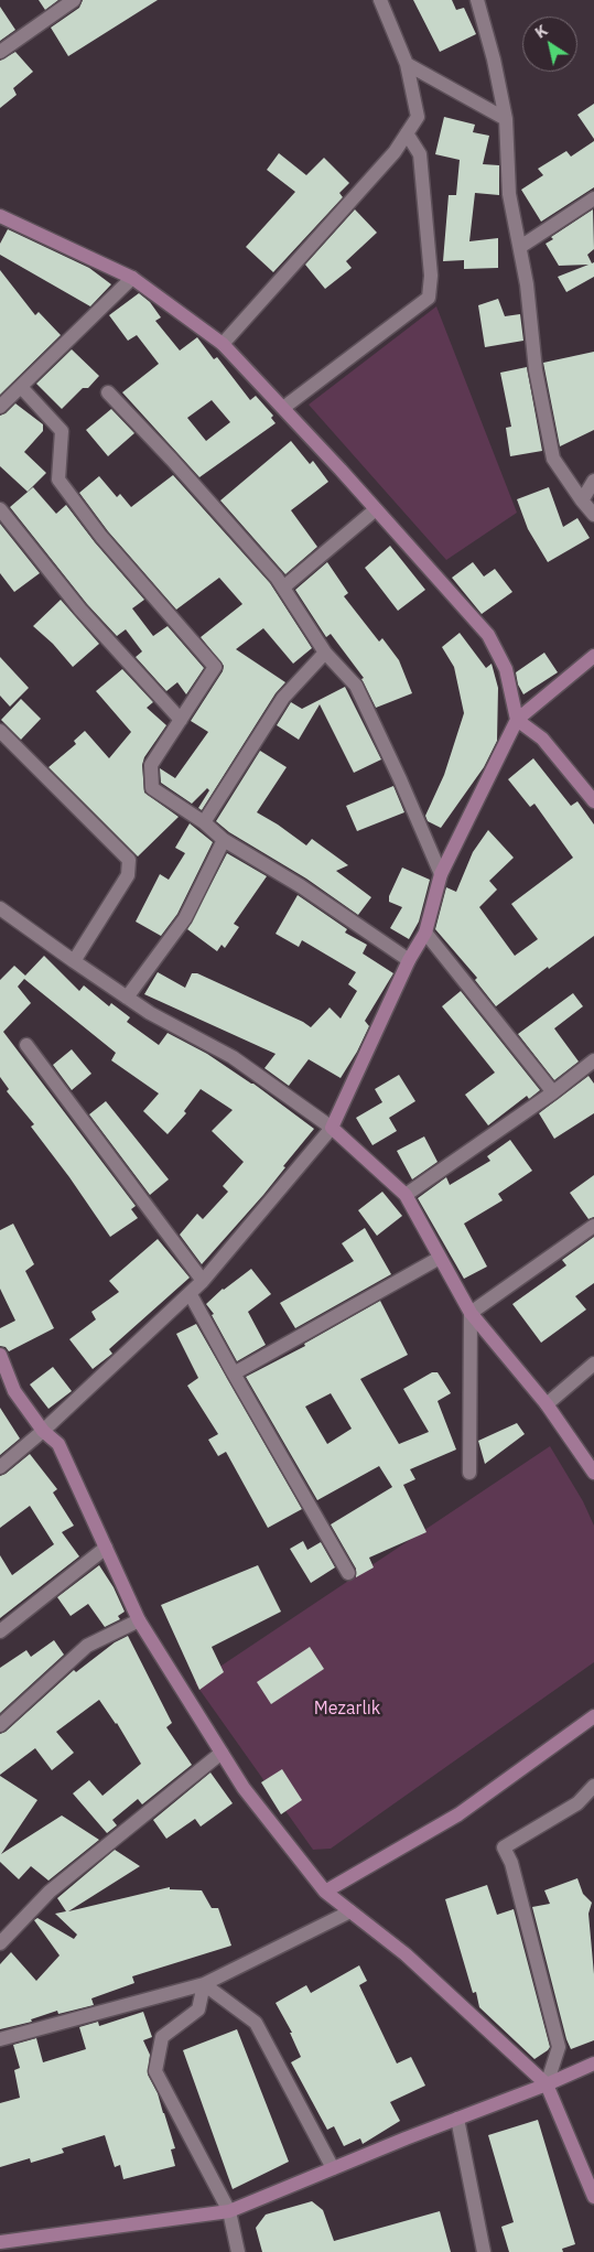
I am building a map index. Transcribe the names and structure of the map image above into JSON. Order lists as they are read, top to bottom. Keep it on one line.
{"parks":["Mezarlık"],"north":"top left"}
